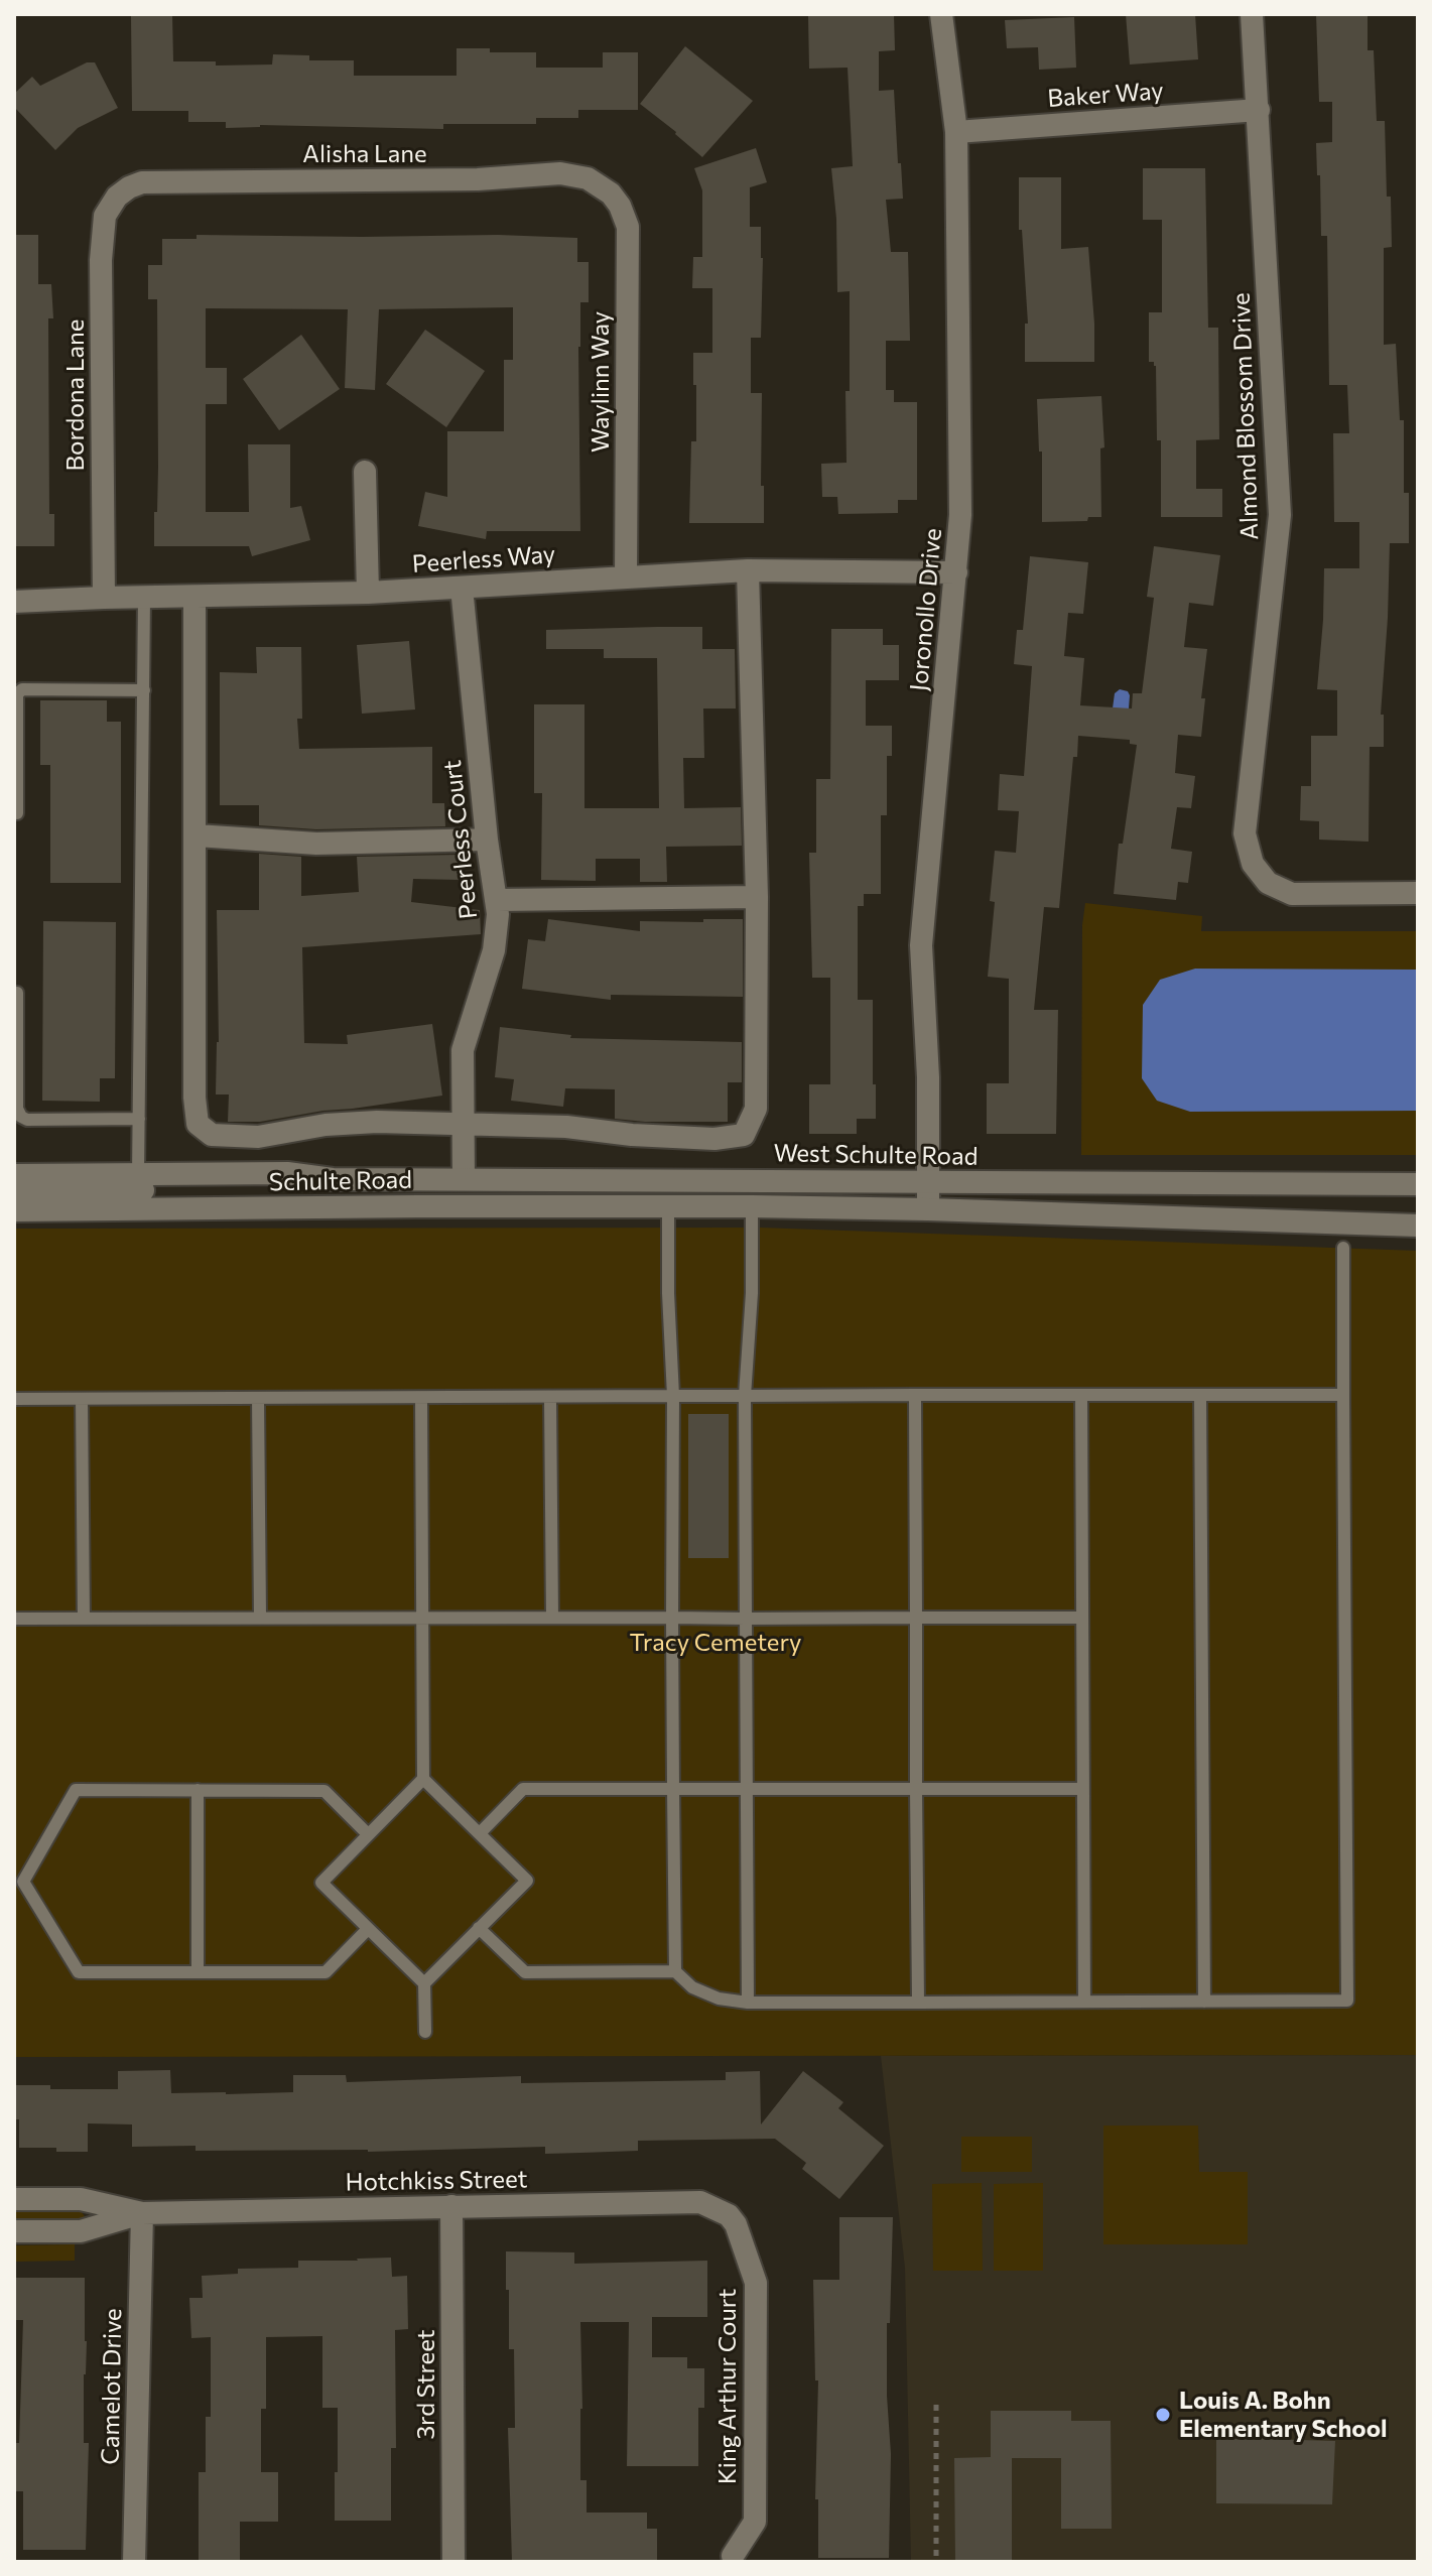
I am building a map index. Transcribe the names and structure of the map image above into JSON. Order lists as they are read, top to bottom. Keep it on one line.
{"streets":{"street":["Baker Way","Alisha Lane","Waylinn Way","Bordona Lane","Almond Blossom Drive","Peerless Way","Joronollo Drive","Peerless Court","West Schulte Road","Schulte Road","Hotchkiss Street","3rd Street","Camelot Drive","King Arthur Court"]},"crossings":[["Baker Way","Almond Blossom Drive"],["Baker Way","Joronollo Drive"],["Alisha Lane","Waylinn Way"],["Alisha Lane","Bordona Lane"],["Waylinn Way","Peerless Way"],["Bordona Lane","Peerless Way"],["Peerless Way","Joronollo Drive"],["Peerless Way","Peerless Court"],["Joronollo Drive","West Schulte Road"],["Peerless Court","West Schulte Road"],["West Schulte Road","Schulte Road"],["Hotchkiss Street","3rd Street"],["Hotchkiss Street","Camelot Drive"],["Hotchkiss Street","King Arthur Court"]],"parks":["Tracy Cemetery"],"places":["Louis A. Bohn Elementary School"]}
